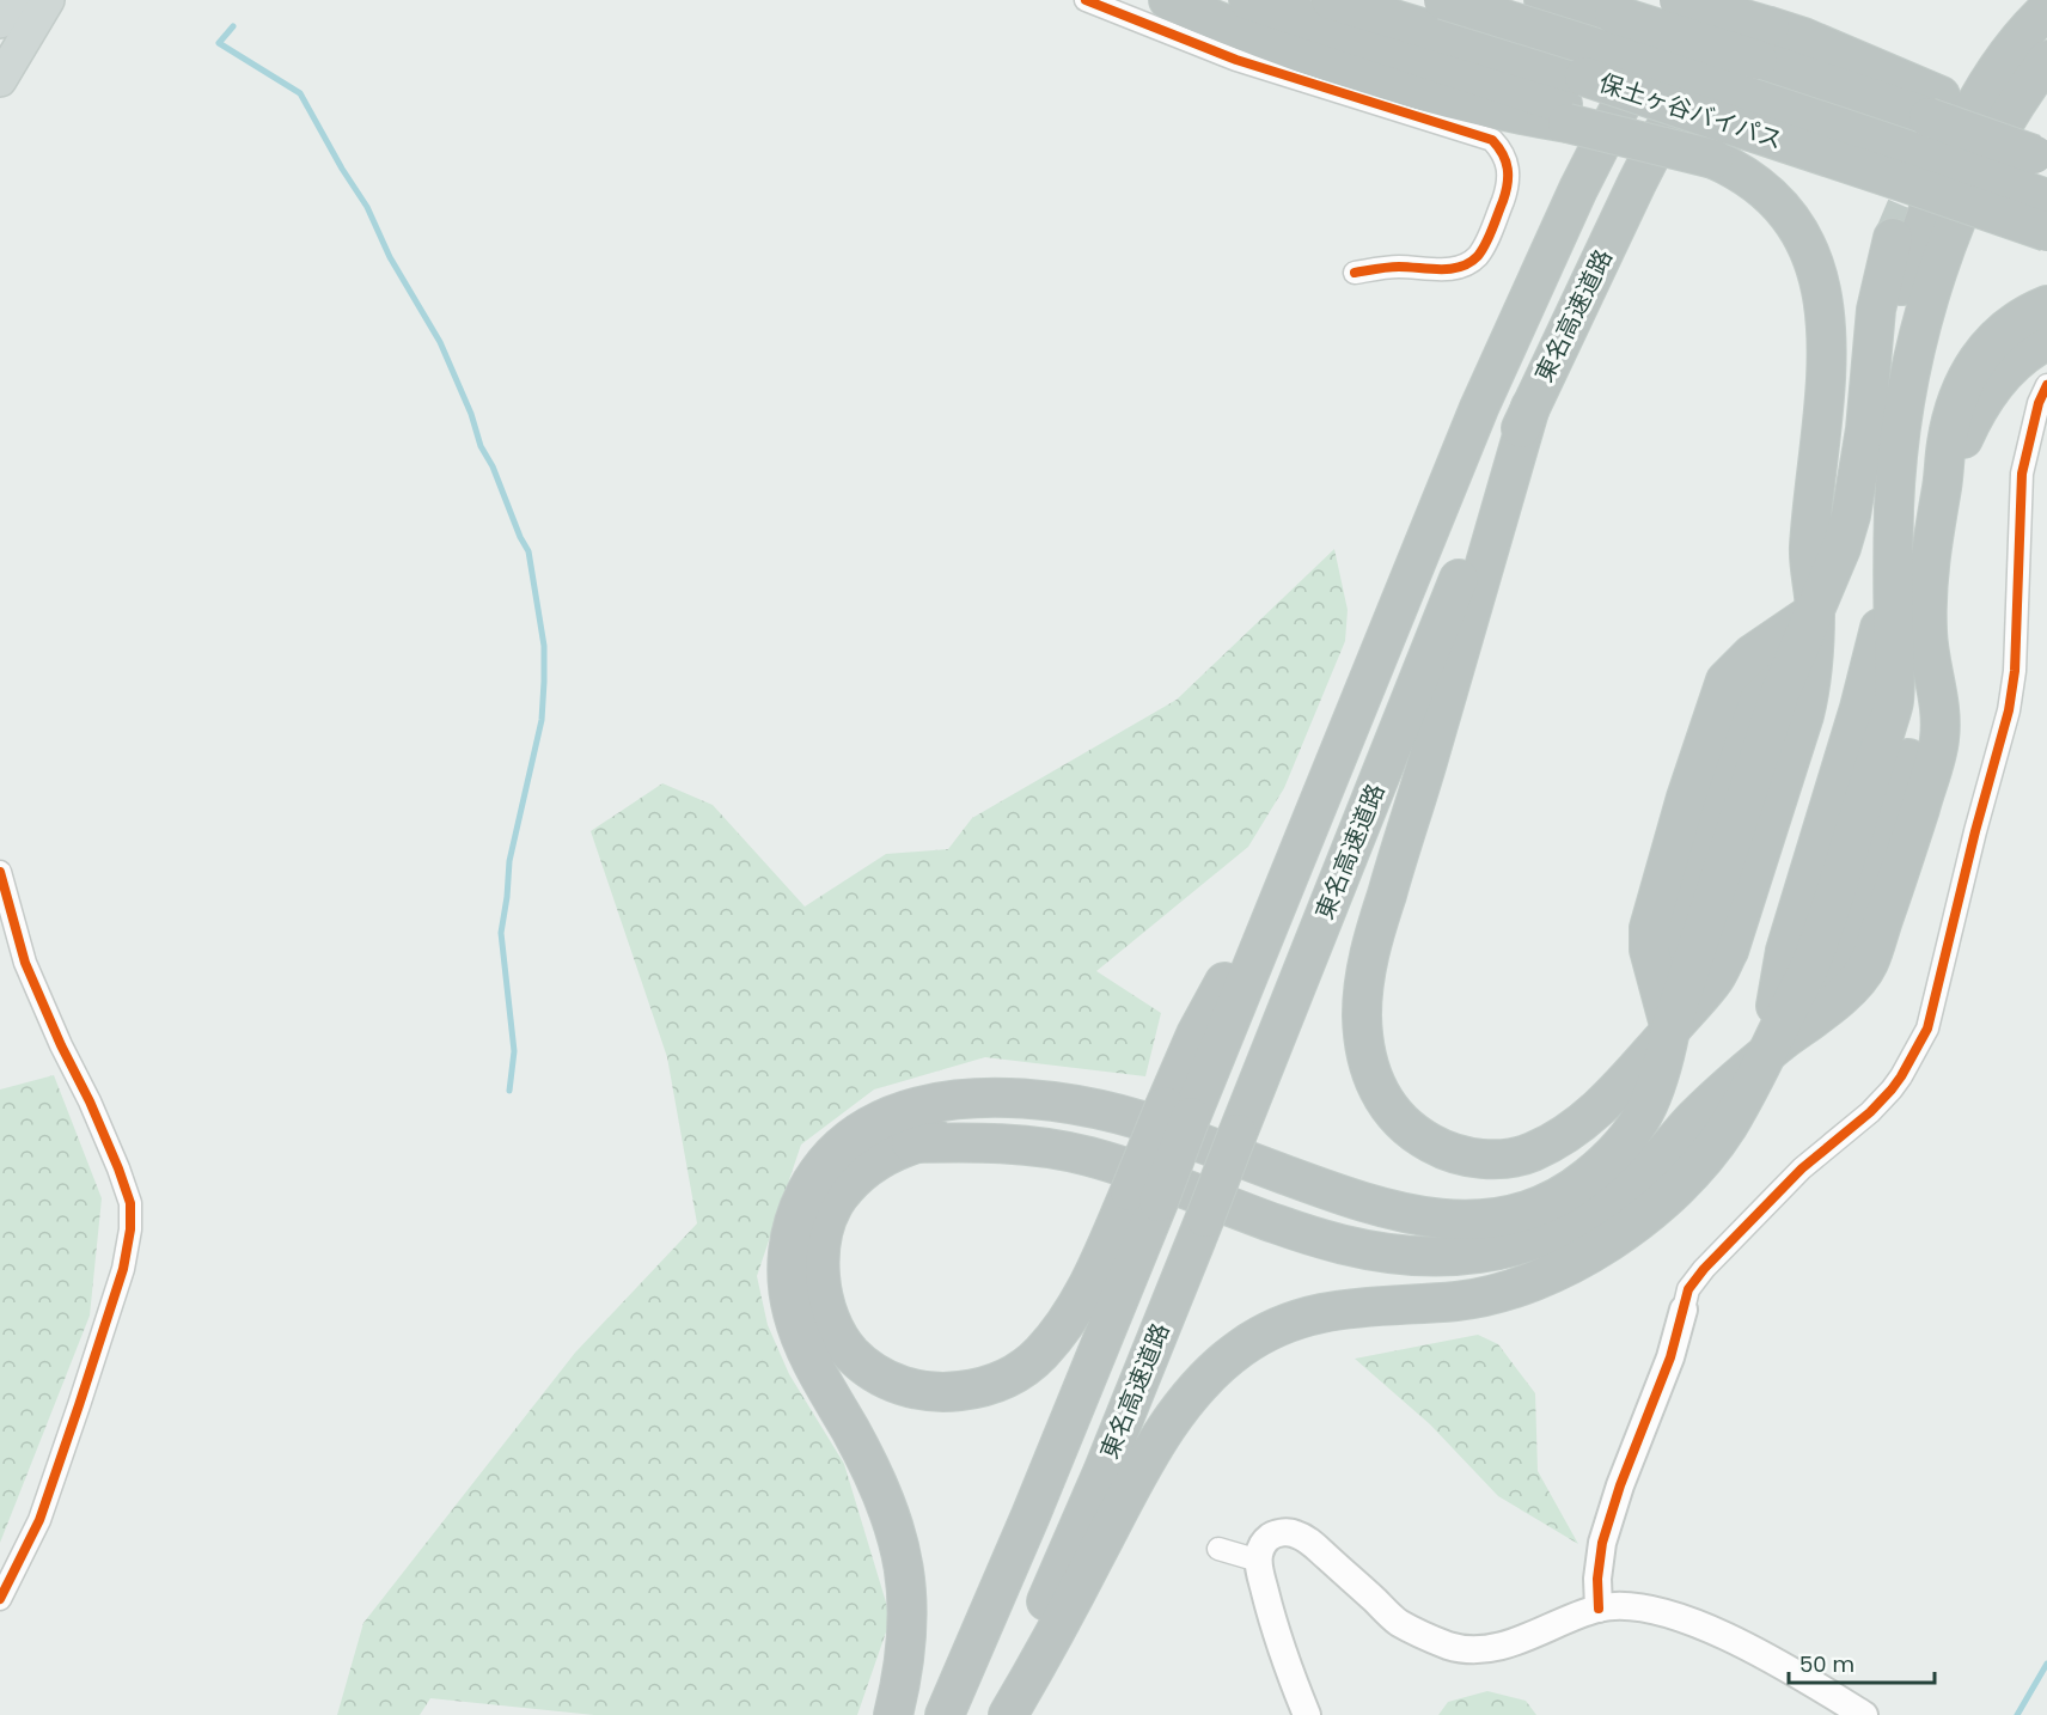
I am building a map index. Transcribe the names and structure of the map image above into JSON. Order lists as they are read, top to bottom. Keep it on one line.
{"streets":{"highway":["保土ヶ谷バイパス","東名高速道路"]},"scale_bar":"50 m"}
